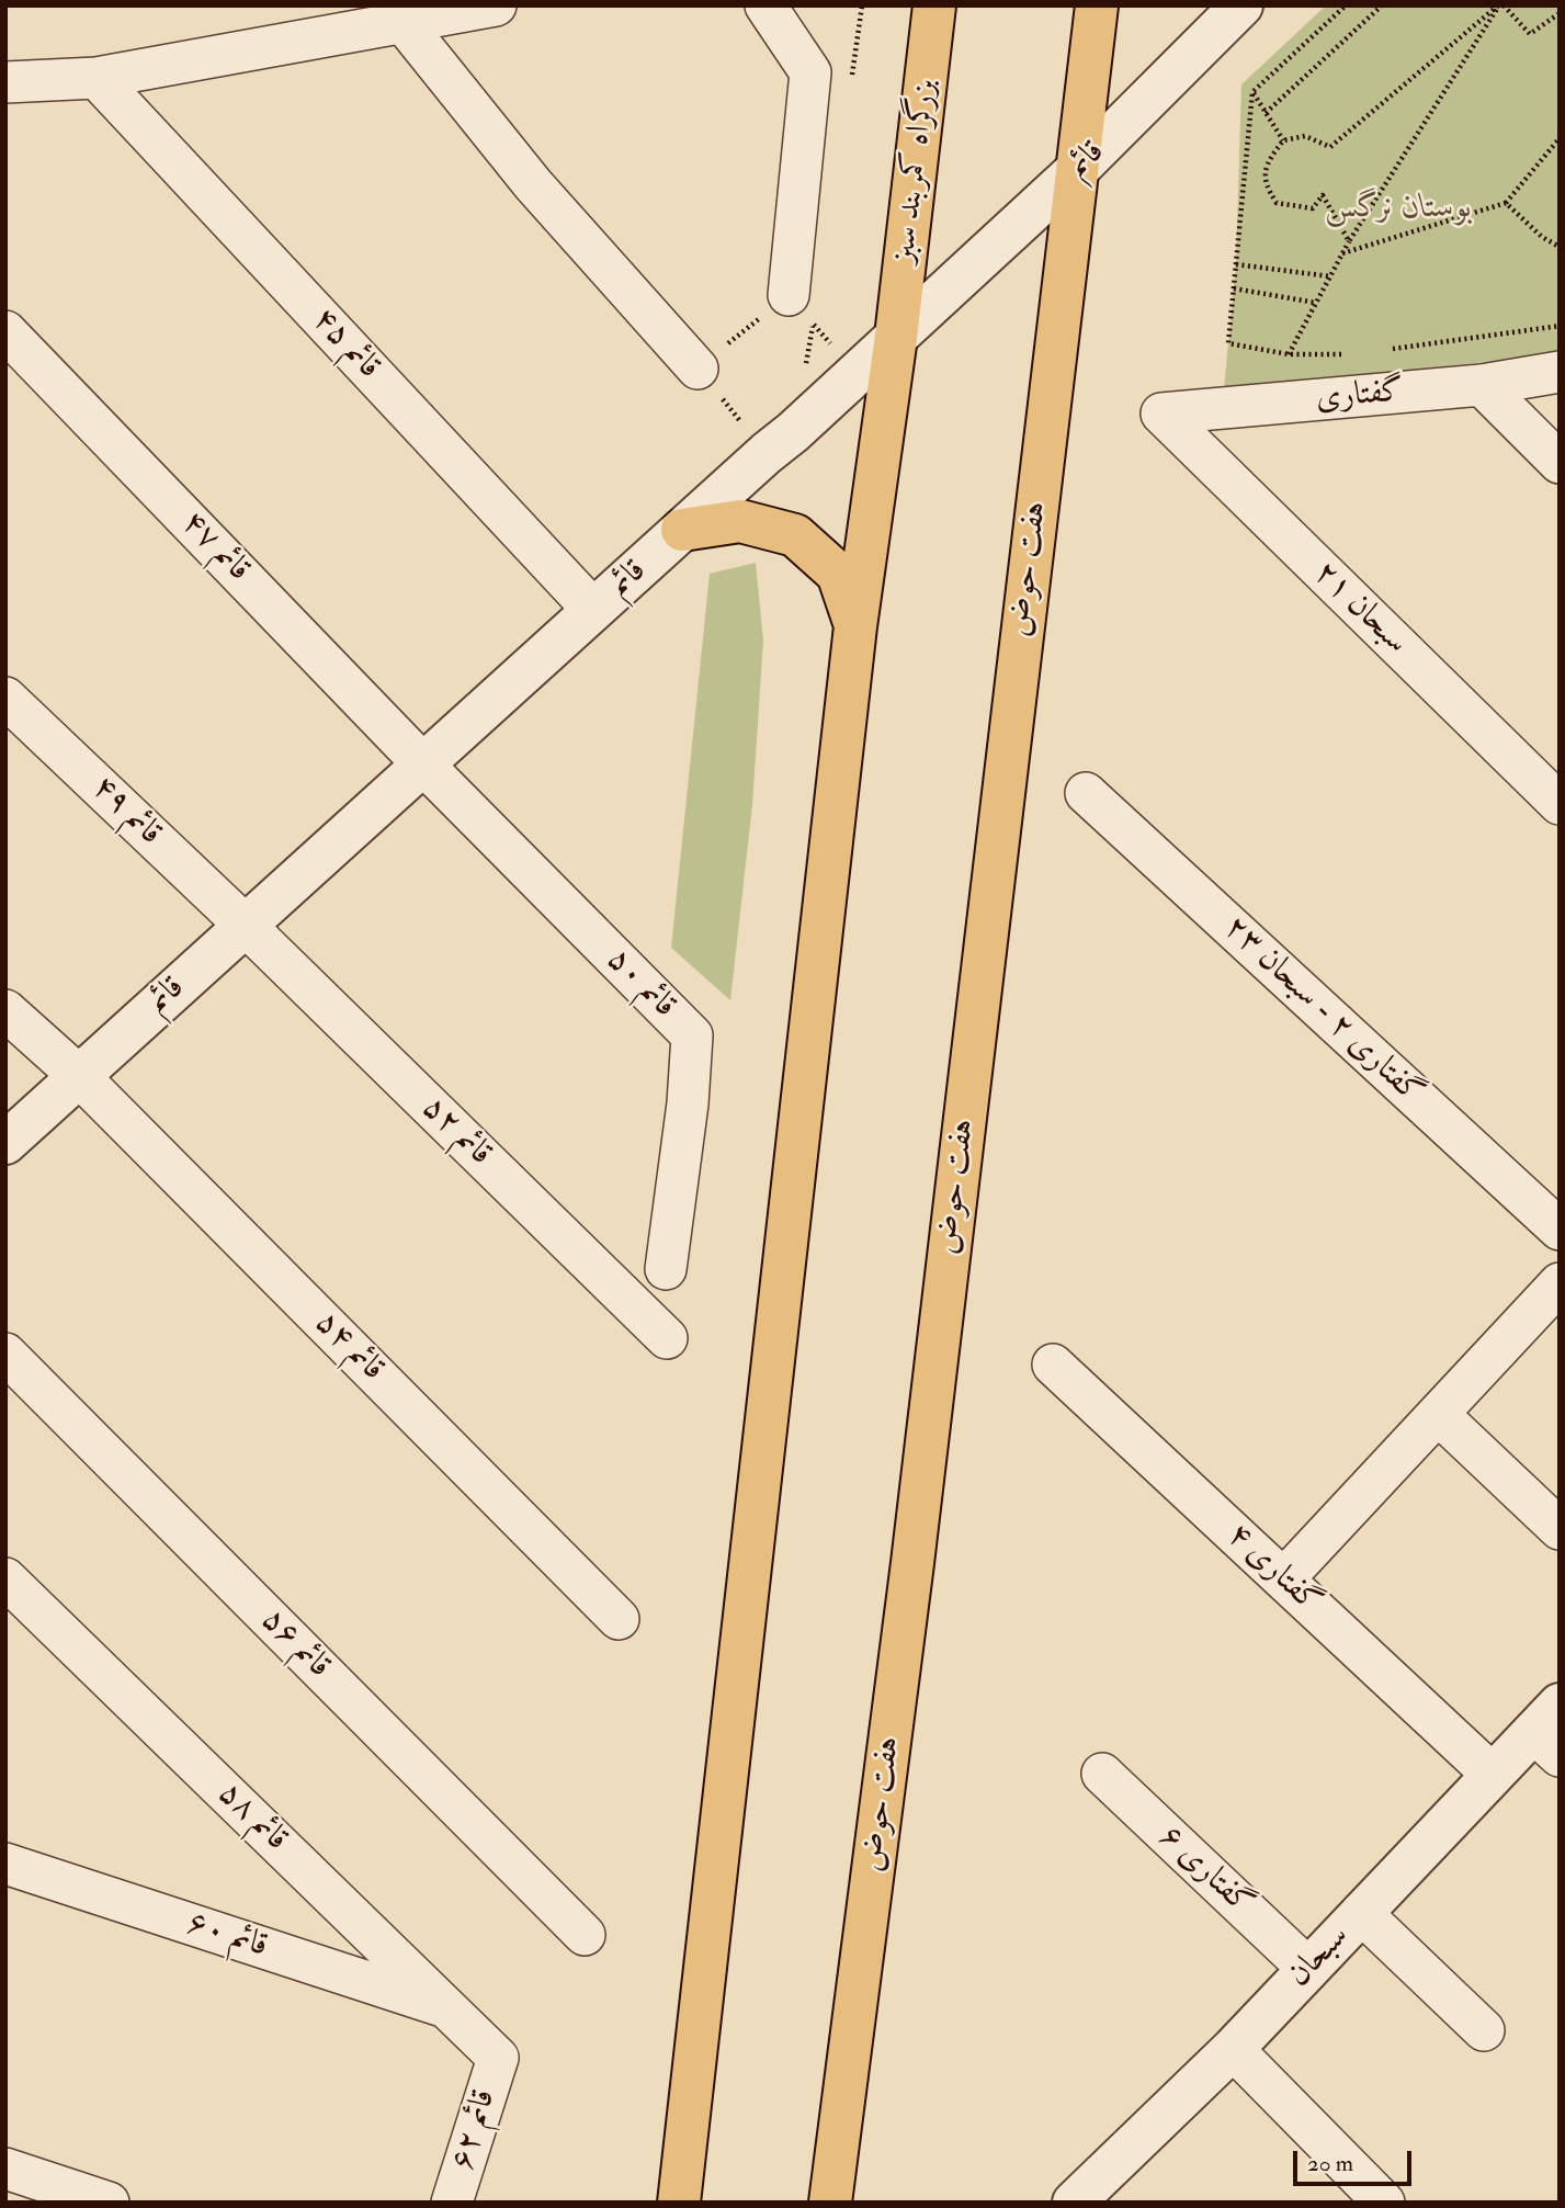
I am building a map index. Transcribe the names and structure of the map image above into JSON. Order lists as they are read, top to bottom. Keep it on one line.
{"streets":{"highway":["بزرگراه کمربند سبز","هفت حوض"],"street":["قائم","قائم ۴۵","گفتاری","قائم ۴۷","سبحان ۲۱","قائم ۴۹","قائم ۵۰","گفتاری ۲ - سبحان ۲۳","قائم ۵۲","قائم ۵۴","گفتاری ۴","قائم ۵۶","قائم ۵۸","گفتاری ۶","قائم ۶۰","سبحان","قائم ۶۲"]},"crossings":[["قائم","بزرگراه کمربند سبز"],["قائم","قائم ۴۵"],["قائم","قائم ۴۷"],["قائم","هفت حوض"],["قائم","قائم ۴۹"],["قائم","قائم ۵۰"],["قائم","قائم ۵۲"],["قائم","قائم ۵۴"],["گفتاری","سبحان ۲۱"],["قائم ۴۷","قائم ۵۰"],["قائم ۴۹","قائم ۵۲"],["گفتاری ۴","سبحان"],["قائم ۵۸","قائم ۶۰"],["قائم ۵۸","قائم ۶۲"],["گفتاری ۶","سبحان"]],"parks":["بوستان نرگس"],"scale_bar":"20 m"}
